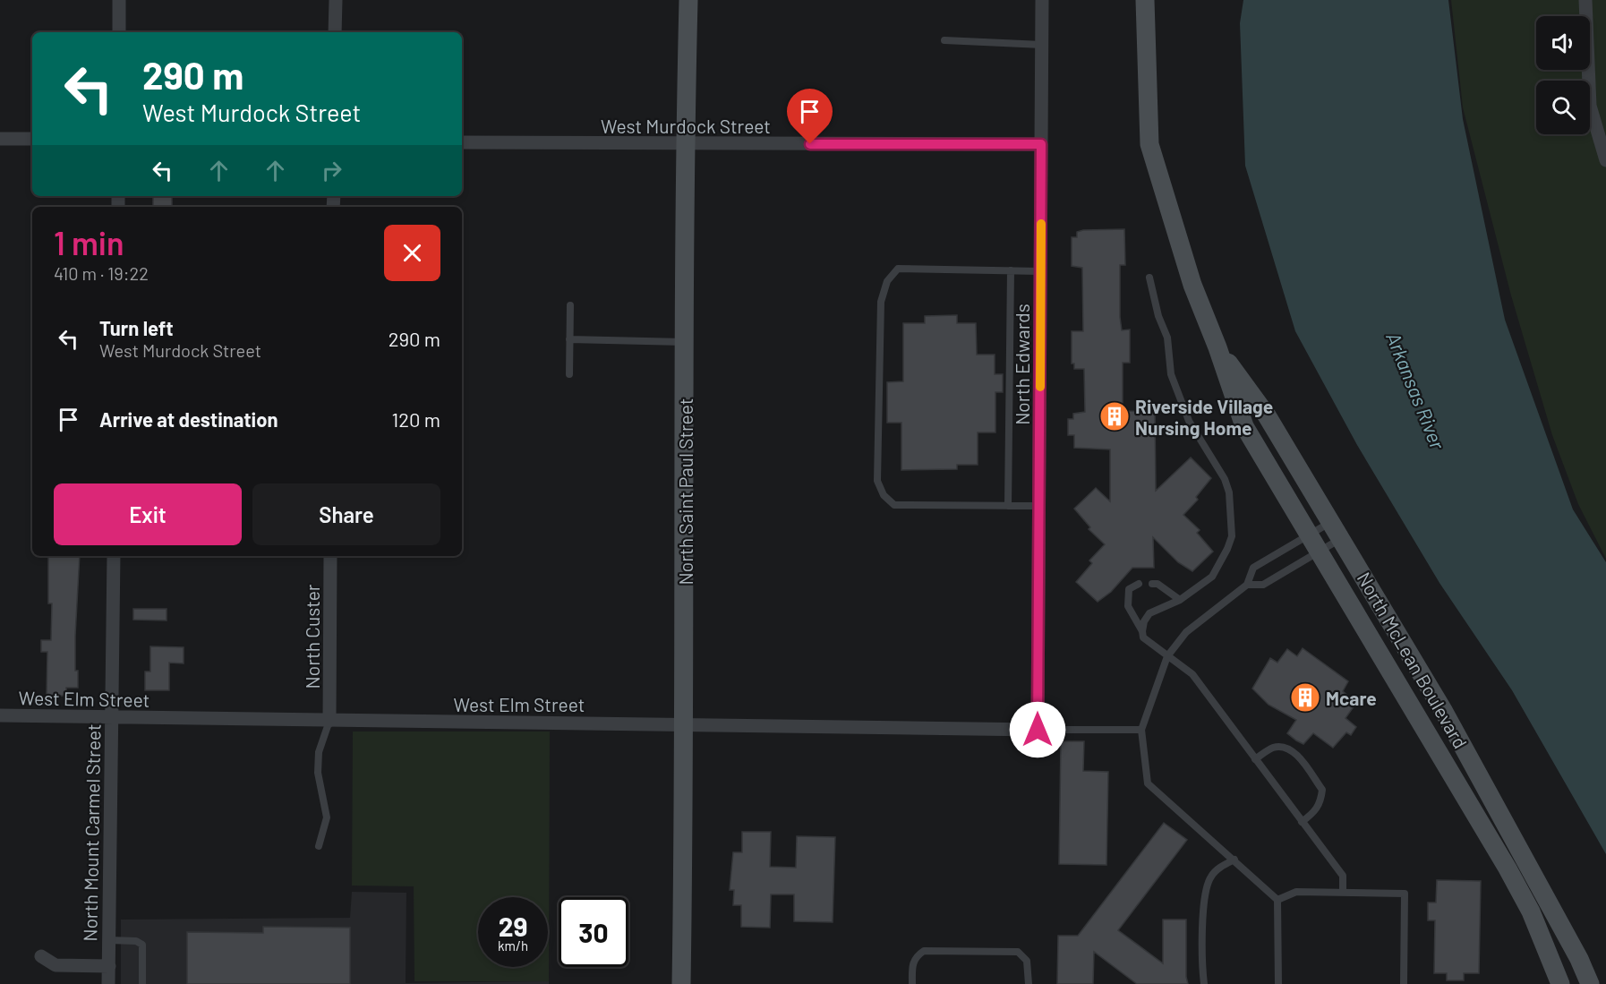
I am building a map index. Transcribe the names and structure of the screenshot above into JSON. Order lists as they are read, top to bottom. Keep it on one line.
{"streets":{"main road":["North Saint Paul Street","North McLean Boulevard"],"street":["West Murdock Street","North Edwards","North Custer","West Elm Street","North Mount Carmel Street"]},"crossings":[["West Murdock Street","North Edwards"],["West Murdock Street","North Saint Paul Street"],["North Edwards","West Elm Street"],["North Saint Paul Street","West Elm Street"],["North Custer","West Elm Street"],["West Elm Street","North Mount Carmel Street"]],"water":["Arkansas River"],"places":{"building":["Riverside Village Nursing Home","Mcare"]},"page":{"turn":["290 m","West Murdock Street"],"heading":["1 min","410 m · 19:22"],"list":[{"name":"Turn left","note":"West Murdock Street","value":"290 m"},{"name":"Arrive at destination","value":"120 m"}],"buttons":["Exit","Share"],"speed":"29 km/h","limit":"30"}}
